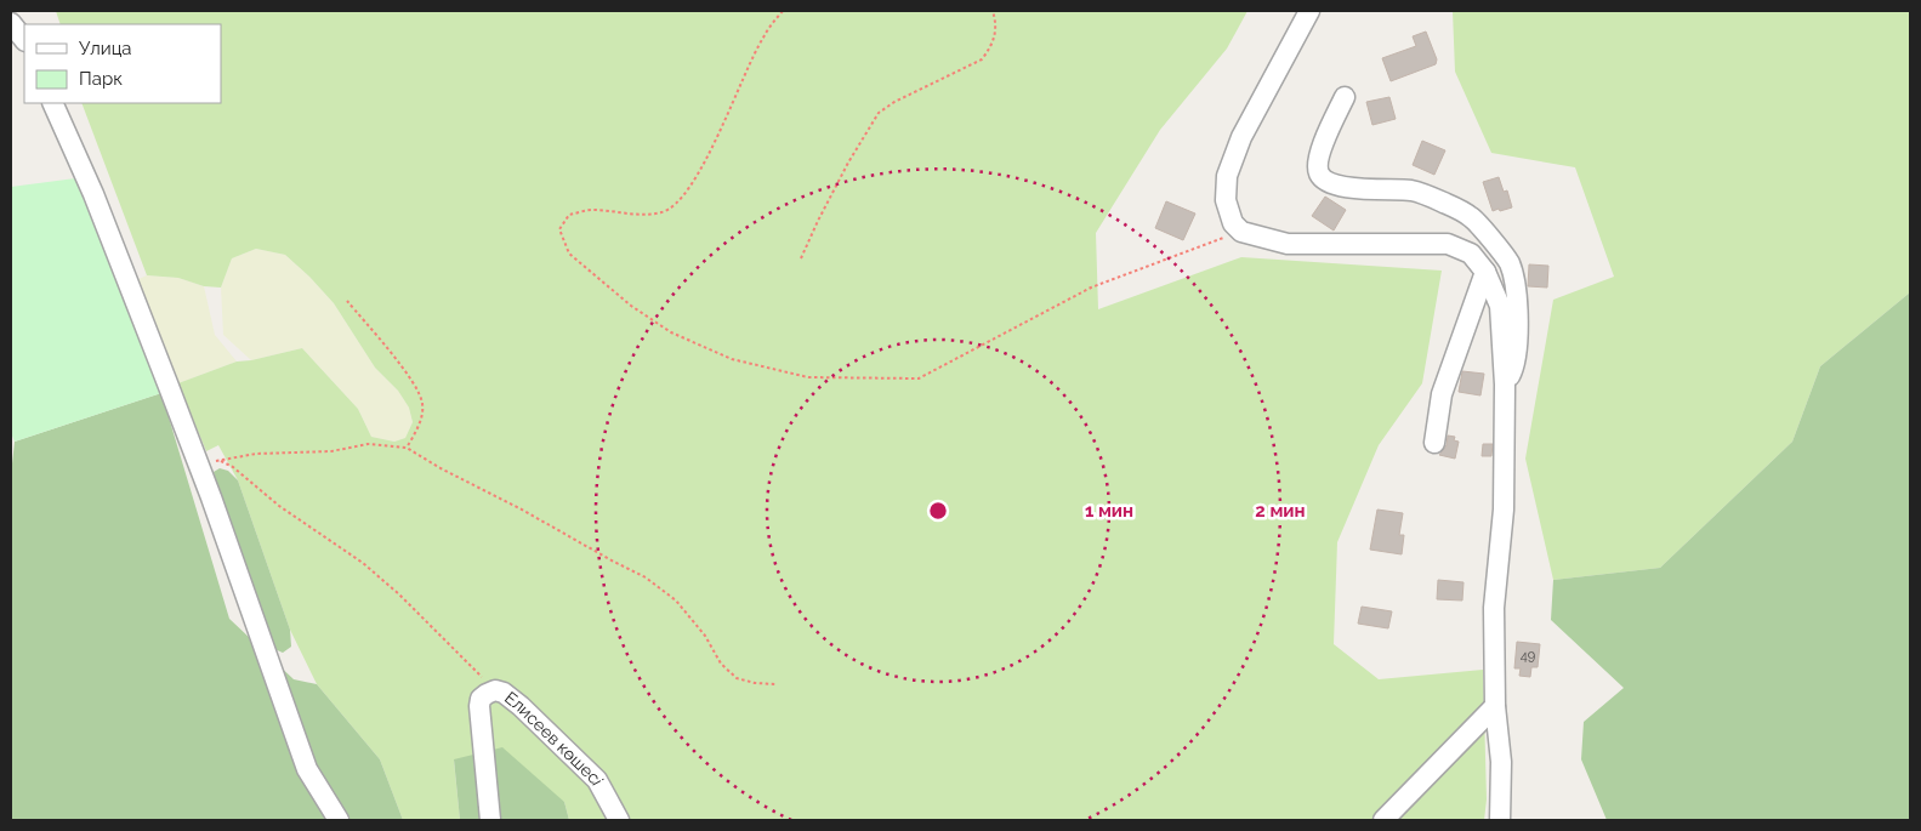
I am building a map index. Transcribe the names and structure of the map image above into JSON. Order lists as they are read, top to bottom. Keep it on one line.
{"streets":{"street":["Елисеев көшесі"]},"house_numbers":["49"],"legend":["Улица","Парк"],"rings":["1 мин","2 мин"]}
